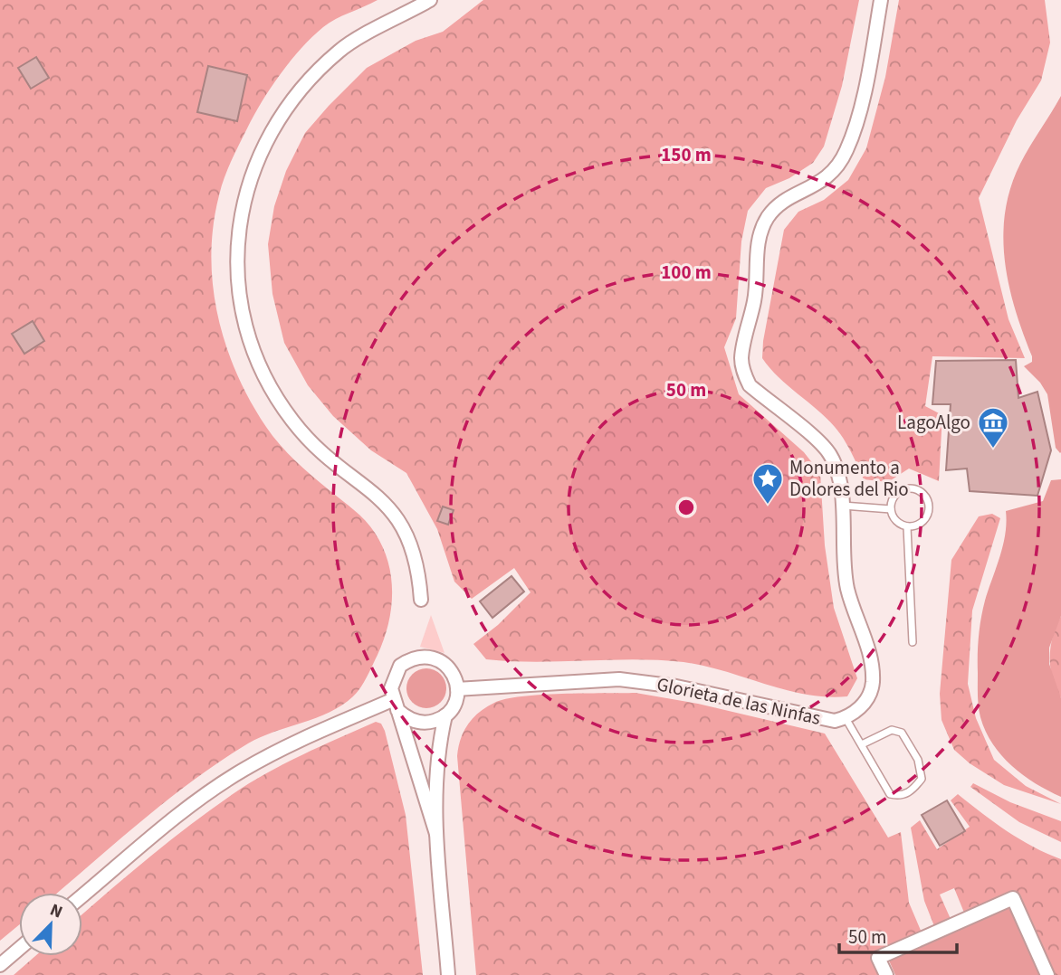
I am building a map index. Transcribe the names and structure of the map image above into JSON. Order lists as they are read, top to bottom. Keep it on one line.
{"streets":{"street":["Glorieta de las Ninfas"]},"places":{"museum":["LagoAlgo"],"place":["Monumento a Dolores del Rio"]},"scale_bar":"50 m","north":"top right","rings":["150 m","100 m","50 m"]}
